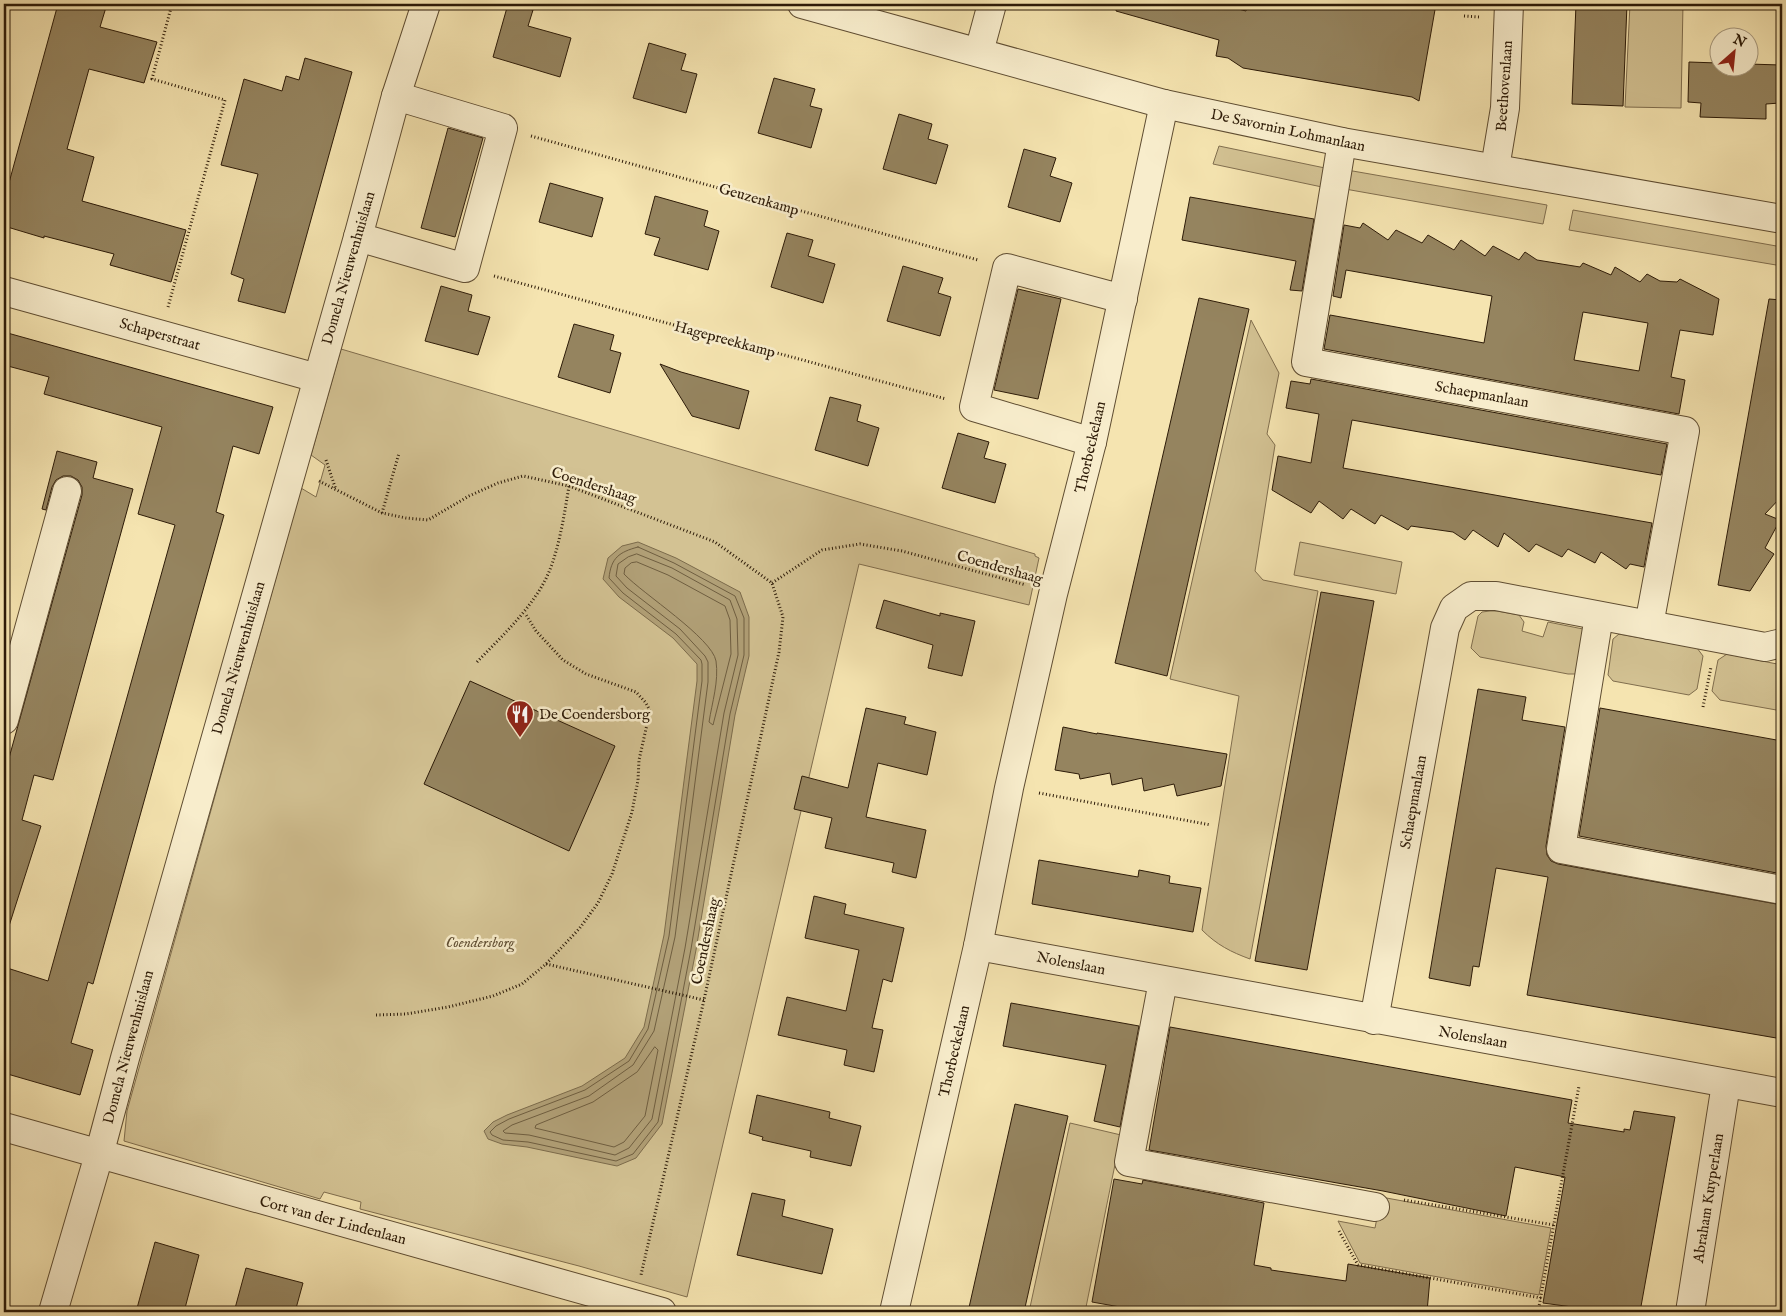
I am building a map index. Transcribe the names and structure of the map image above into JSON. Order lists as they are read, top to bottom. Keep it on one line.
{"streets":{"street":["Beethovenlaan","De Savornin Lohmanlaan","Domela Nieuwenhuislaan","Schaperstraat","Schaepmanlaan","Thorbeckelaan","Nolenslaan","Abraham Kuyperlaan","Cort van der Lindenlaan"],"path":["Geuzenkamp","Hagepreekkamp","Coendershaag"]},"crossings":[["Beethovenlaan","De Savornin Lohmanlaan"],["De Savornin Lohmanlaan","Schaepmanlaan"],["De Savornin Lohmanlaan","Thorbeckelaan"],["Domela Nieuwenhuislaan","Schaperstraat"],["Domela Nieuwenhuislaan","Coendershaag"],["Domela Nieuwenhuislaan","Cort van der Lindenlaan"],["Schaepmanlaan","Nolenslaan"],["Thorbeckelaan","Coendershaag"],["Thorbeckelaan","Nolenslaan"],["Coendershaag","Cort van der Lindenlaan"],["Nolenslaan","Abraham Kuyperlaan"]],"parks":["Coendersborg"],"places":{"restaurant":["De Coendersborg"]},"north":"top right"}
